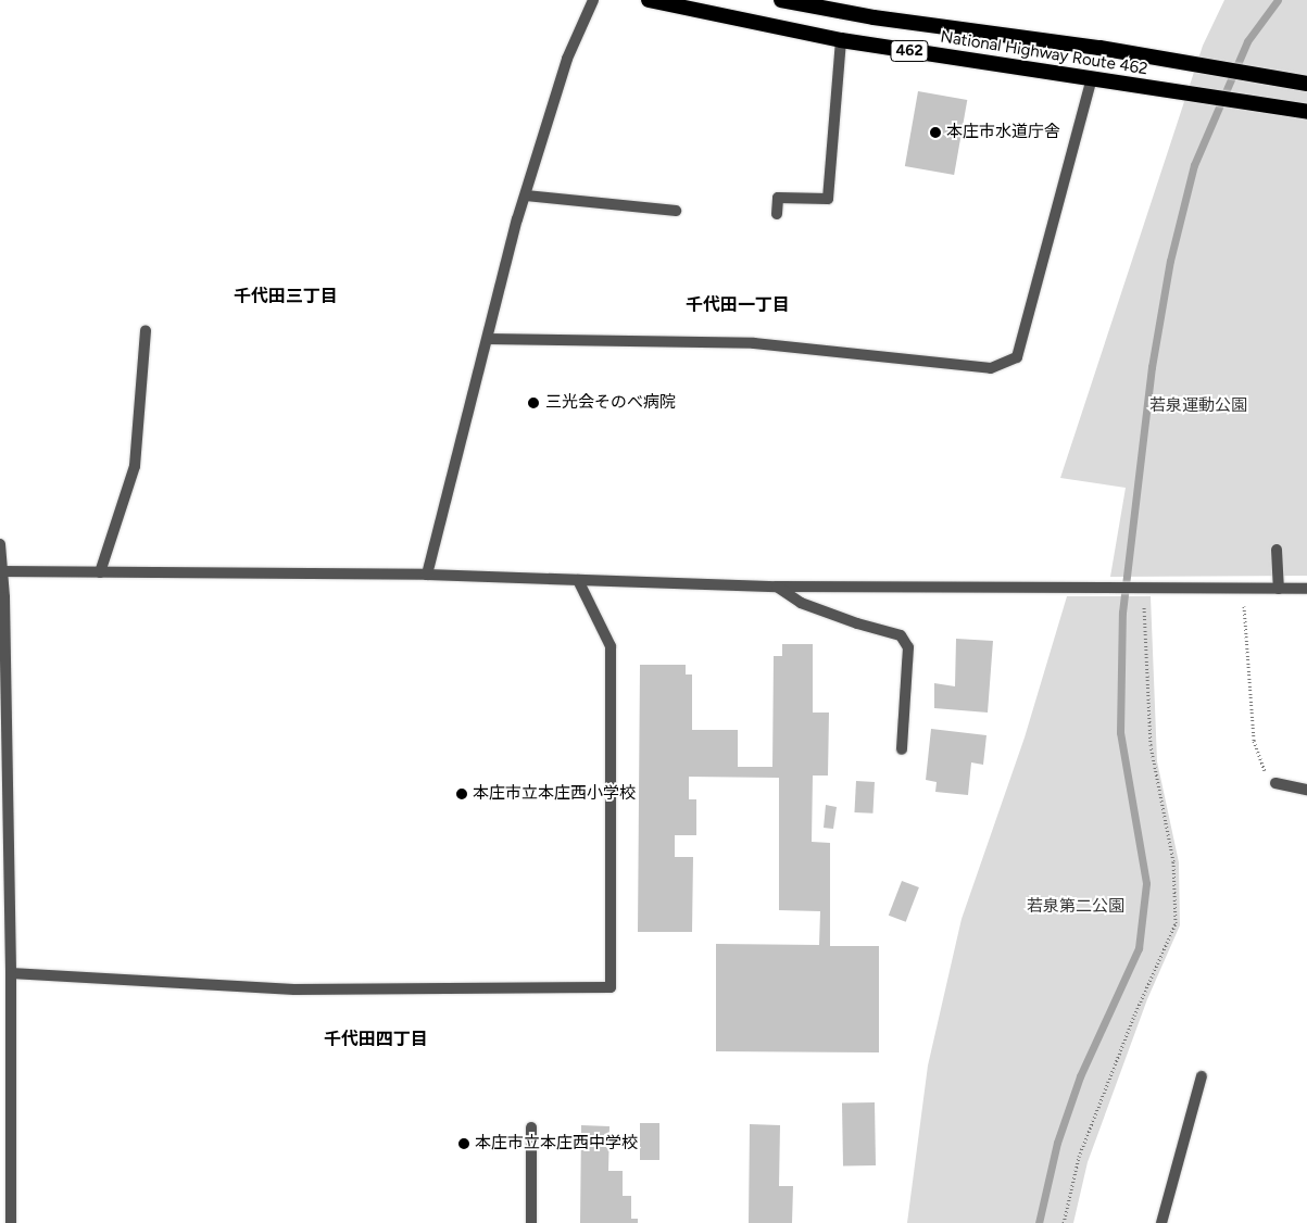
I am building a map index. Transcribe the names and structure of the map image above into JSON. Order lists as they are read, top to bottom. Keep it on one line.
{"streets":{"highway":["462","National Highway Route 462"]},"districts":["千代田三丁目","千代田一丁目","千代田四丁目"],"parks":["若泉運動公園","若泉第二公園"],"places":["本庄市水道庁舎","三光会そのべ病院","本庄市立本庄西小学校","本庄市立本庄西中学校"]}
